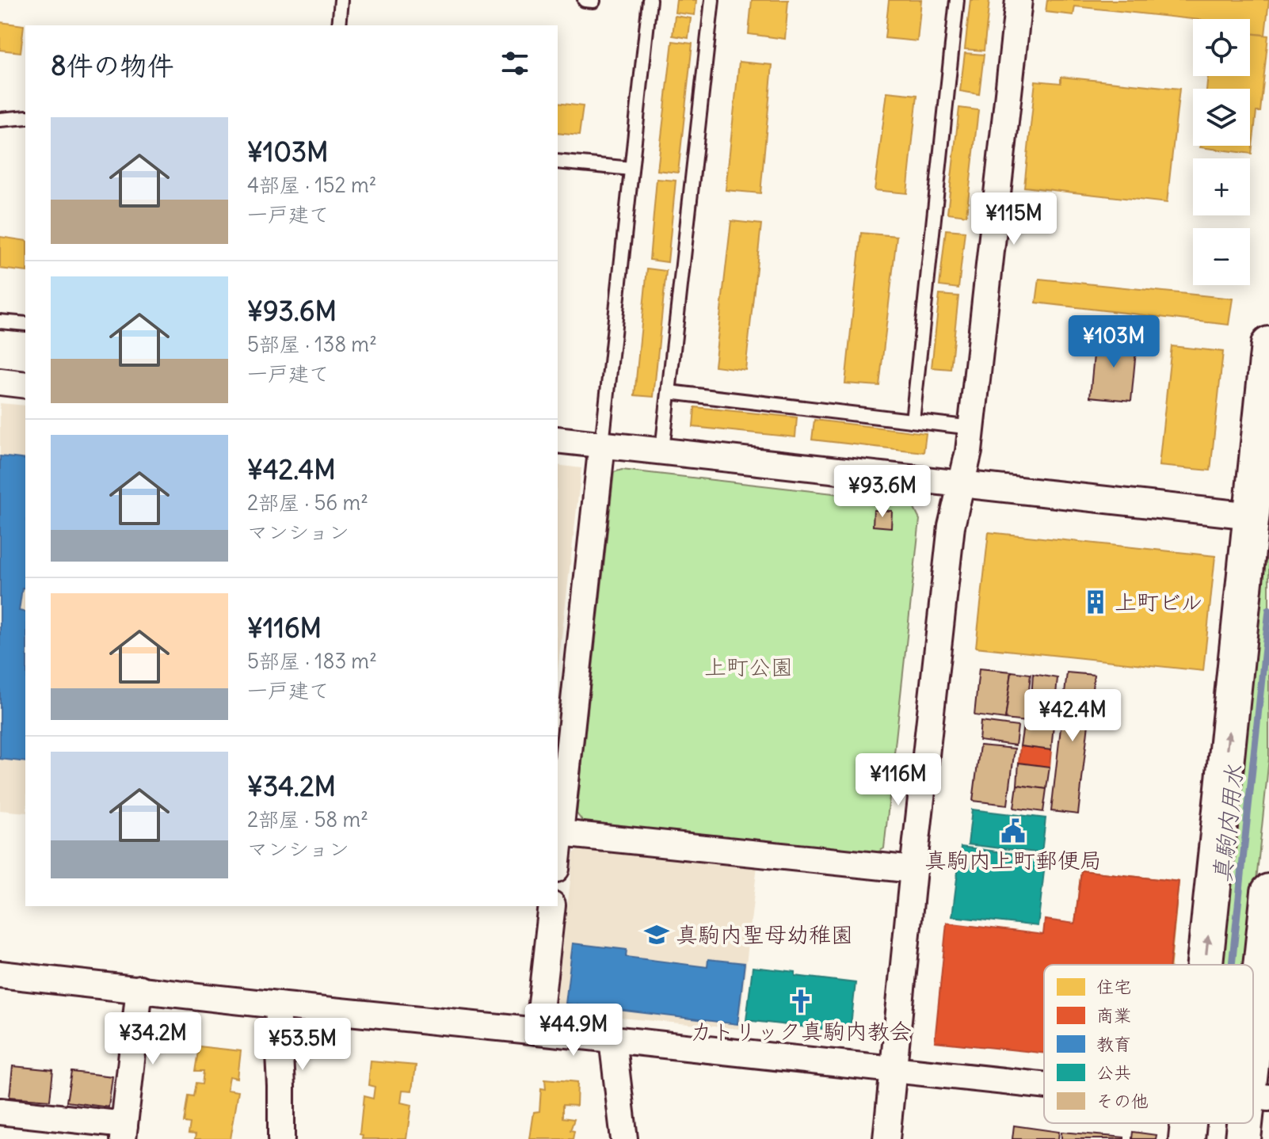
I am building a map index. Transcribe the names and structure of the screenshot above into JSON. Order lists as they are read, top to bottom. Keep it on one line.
{"water":["真駒内用水"],"parks":["上町公園"],"places":{"building":["上町ビル"],"public building":["真駒内上町郵便局"],"school or university":["真駒内聖母幼稚園"],"church":["カトリック真駒内教会"]},"legend":["住宅","商業","教育","公共","その他"],"page":{"map_buttons":["+","−"],"heading":"8件の物件","list":[{"name":"¥103M","note":"4部屋 · 152 m² · 一戸建て"},{"name":"¥93.6M","note":"5部屋 · 138 m² · 一戸建て"},{"name":"¥42.4M","note":"2部屋 · 56 m² · マンション"},{"name":"¥116M","note":"5部屋 · 183 m² · 一戸建て"},{"name":"¥34.2M","note":"2部屋 · 58 m² · マンション"}],"price":["¥115M","¥103M","¥93.6M","¥42.4M","¥116M","¥44.9M","¥34.2M","¥53.5M"]}}
